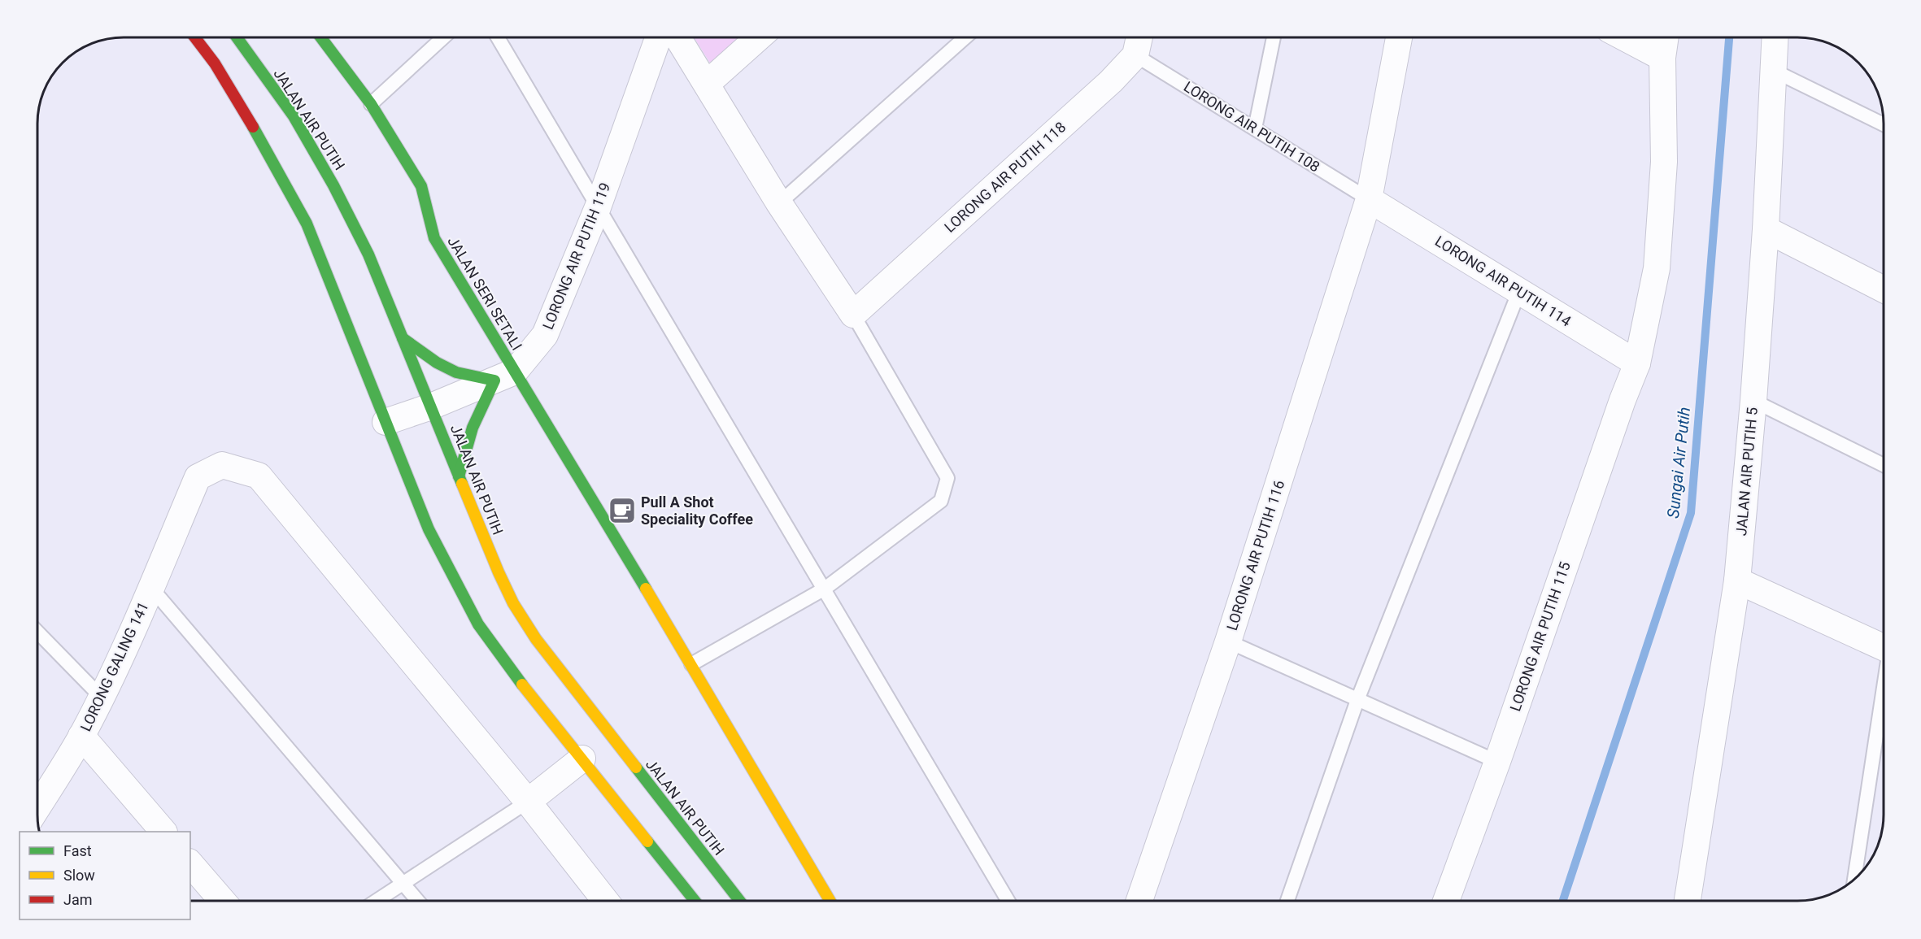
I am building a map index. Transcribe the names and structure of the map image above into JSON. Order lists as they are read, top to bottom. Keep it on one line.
{"streets":{"street":["JALAN AIR PUTIH","LORONG AIR PUTIH 118","LORONG AIR PUTIH 119","LORONG AIR PUTIH 114","JALAN SERI SETALI","JALAN AIR PUTIH 5","LORONG AIR PUTIH 116","LORONG AIR PUTIH 115","LORONG GALING 141"],"lane":["LORONG AIR PUTIH 108"]},"crossings":[["JALAN AIR PUTIH","LORONG AIR PUTIH 119"],["LORONG AIR PUTIH 108","LORONG AIR PUTIH 118"],["LORONG AIR PUTIH 108","LORONG AIR PUTIH 114"],["LORONG AIR PUTIH 108","LORONG AIR PUTIH 116"],["LORONG AIR PUTIH 119","JALAN SERI SETALI"],["LORONG AIR PUTIH 114","LORONG AIR PUTIH 116"],["LORONG AIR PUTIH 114","LORONG AIR PUTIH 115"]],"water":["Sungai Air Putih"],"places":{"cafe":["Pull A Shot Speciality Coffee"]},"legend":["Fast","Slow","Jam"]}
